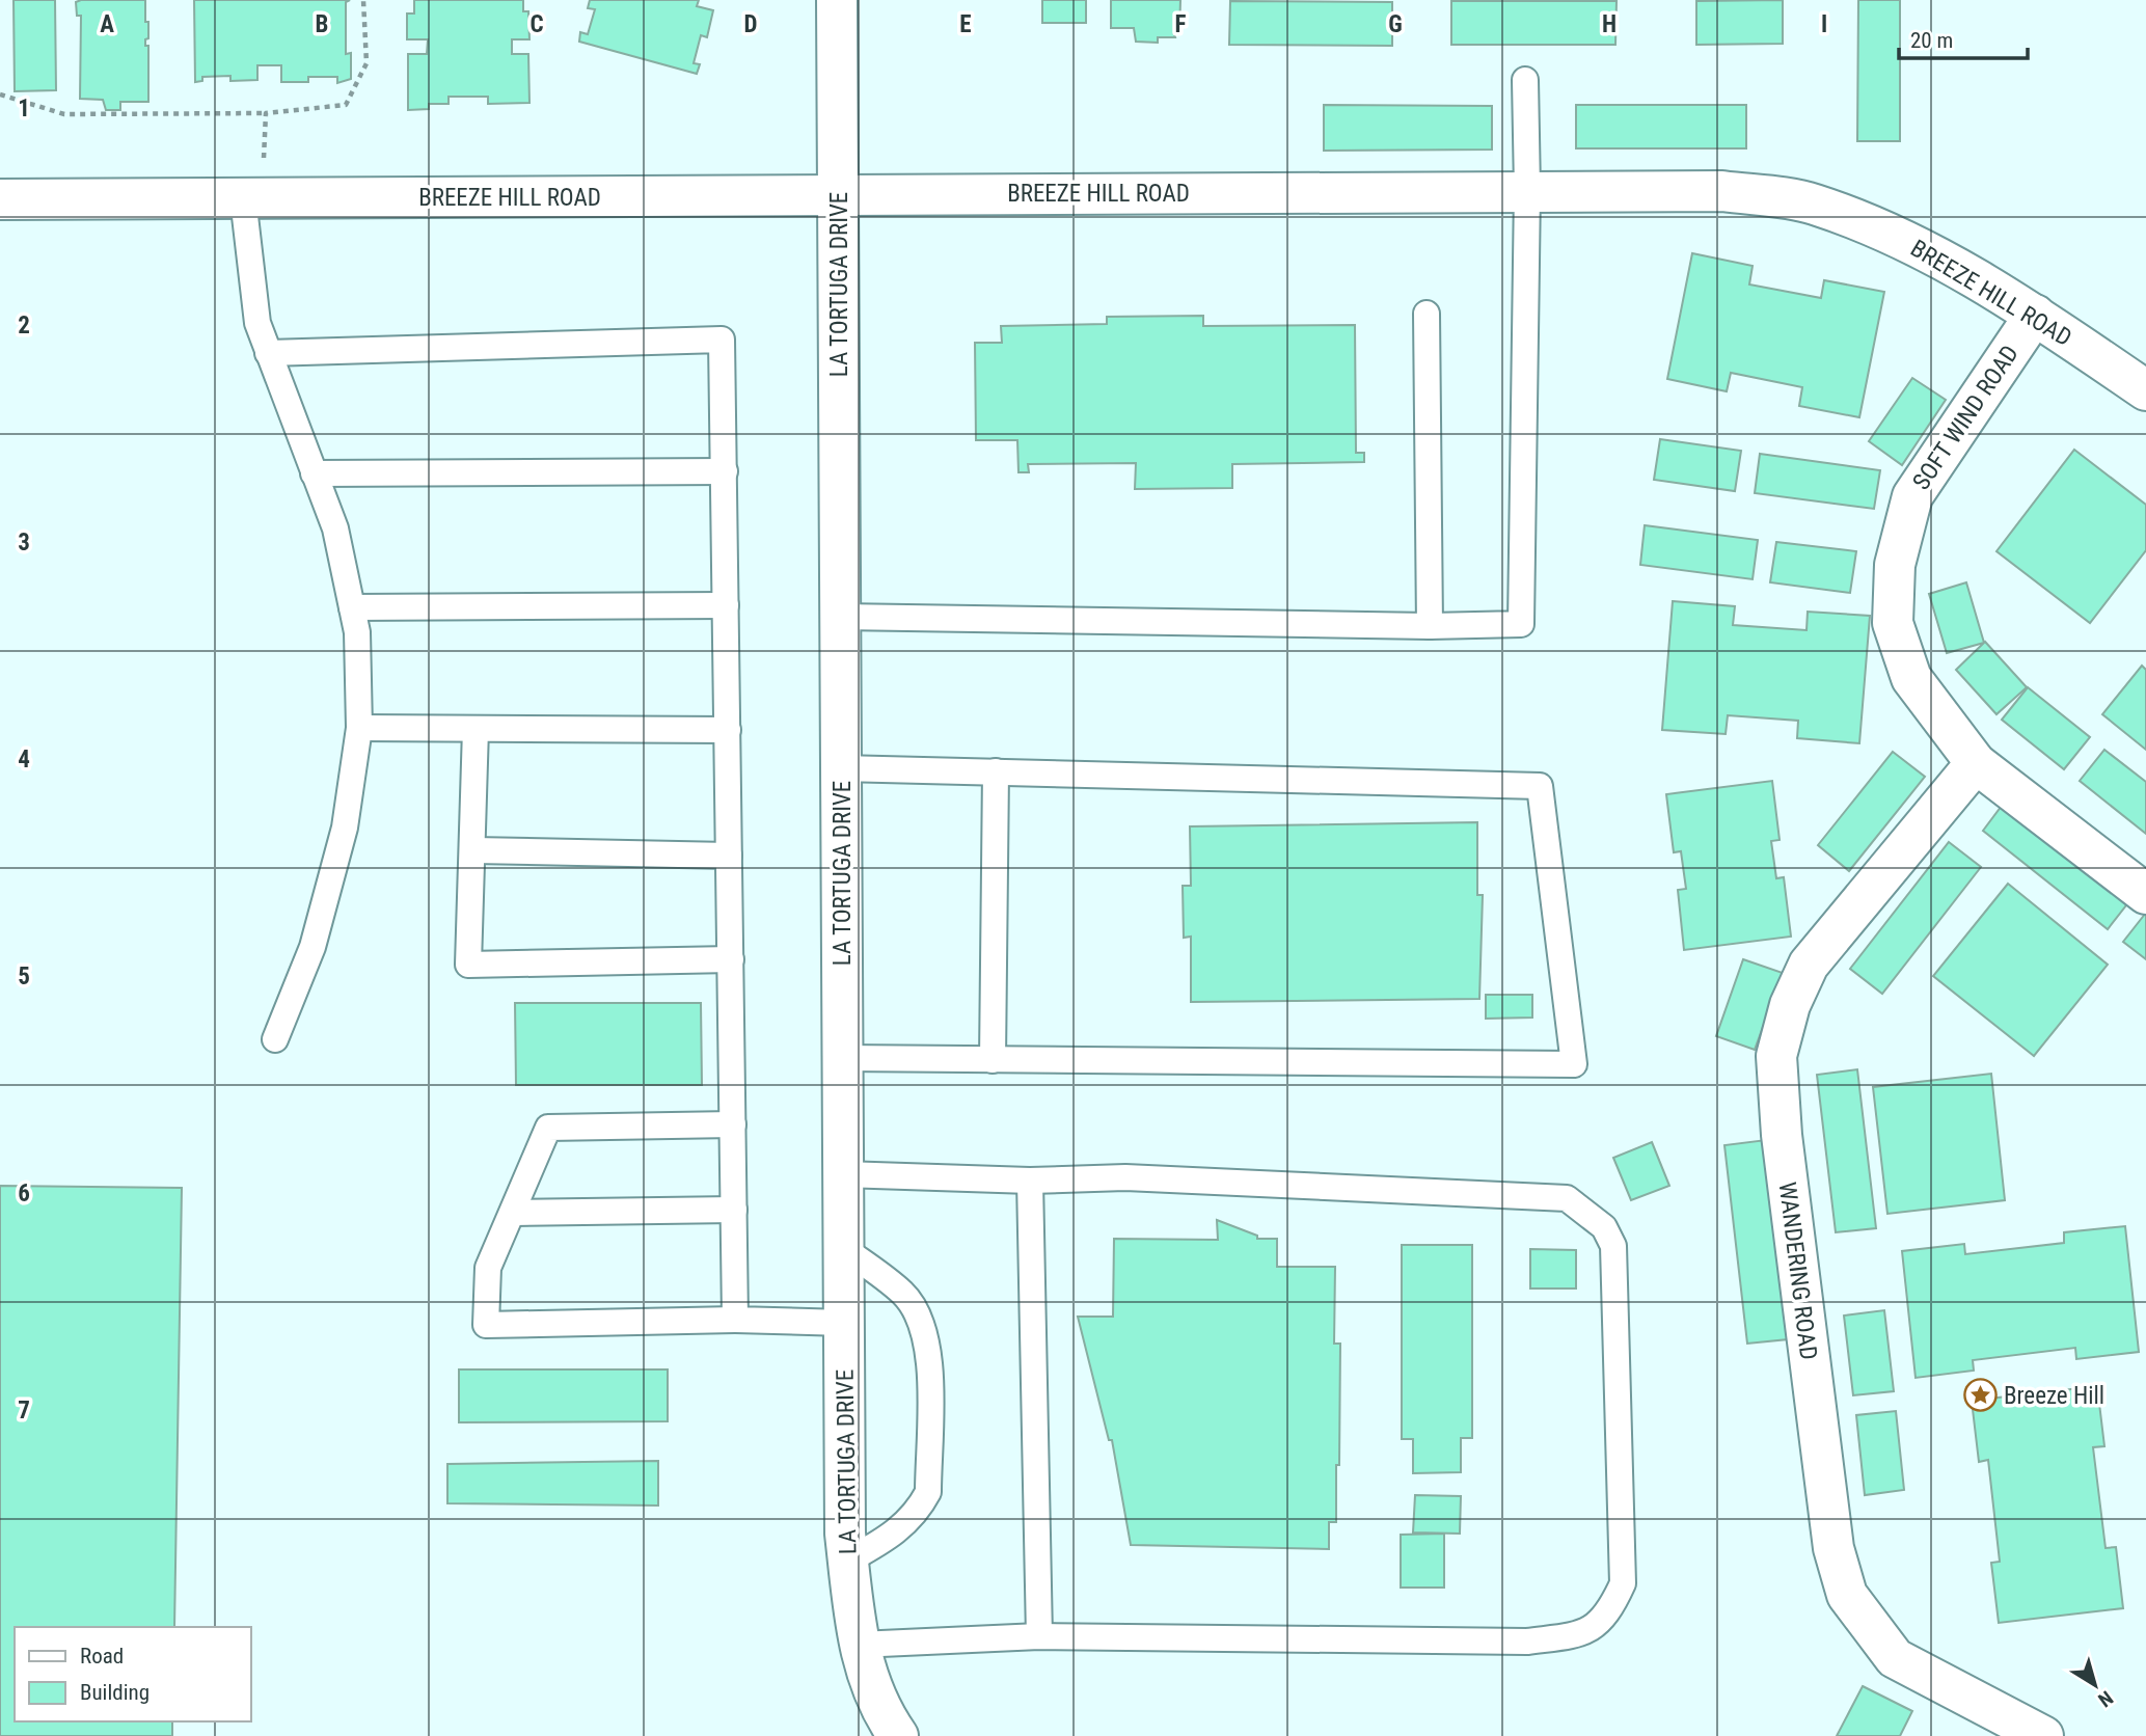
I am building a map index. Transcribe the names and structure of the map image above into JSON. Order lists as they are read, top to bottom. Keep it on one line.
{"streets":{"street":["BREEZE HILL ROAD","LA TORTUGA DRIVE","SOFT WIND ROAD","WANDERING ROAD"]},"crossings":[["BREEZE HILL ROAD","LA TORTUGA DRIVE"],["BREEZE HILL ROAD","SOFT WIND ROAD"],["SOFT WIND ROAD","WANDERING ROAD"]],"places":{"place":["Breeze Hill"]},"legend":["Road","Building"],"scale_bar":"20 m","north":"bottom right","grid":{"columns":["A","B","C","D","E","F","G","H","I"],"rows":["1","2","3","4","5","6","7"]}}
